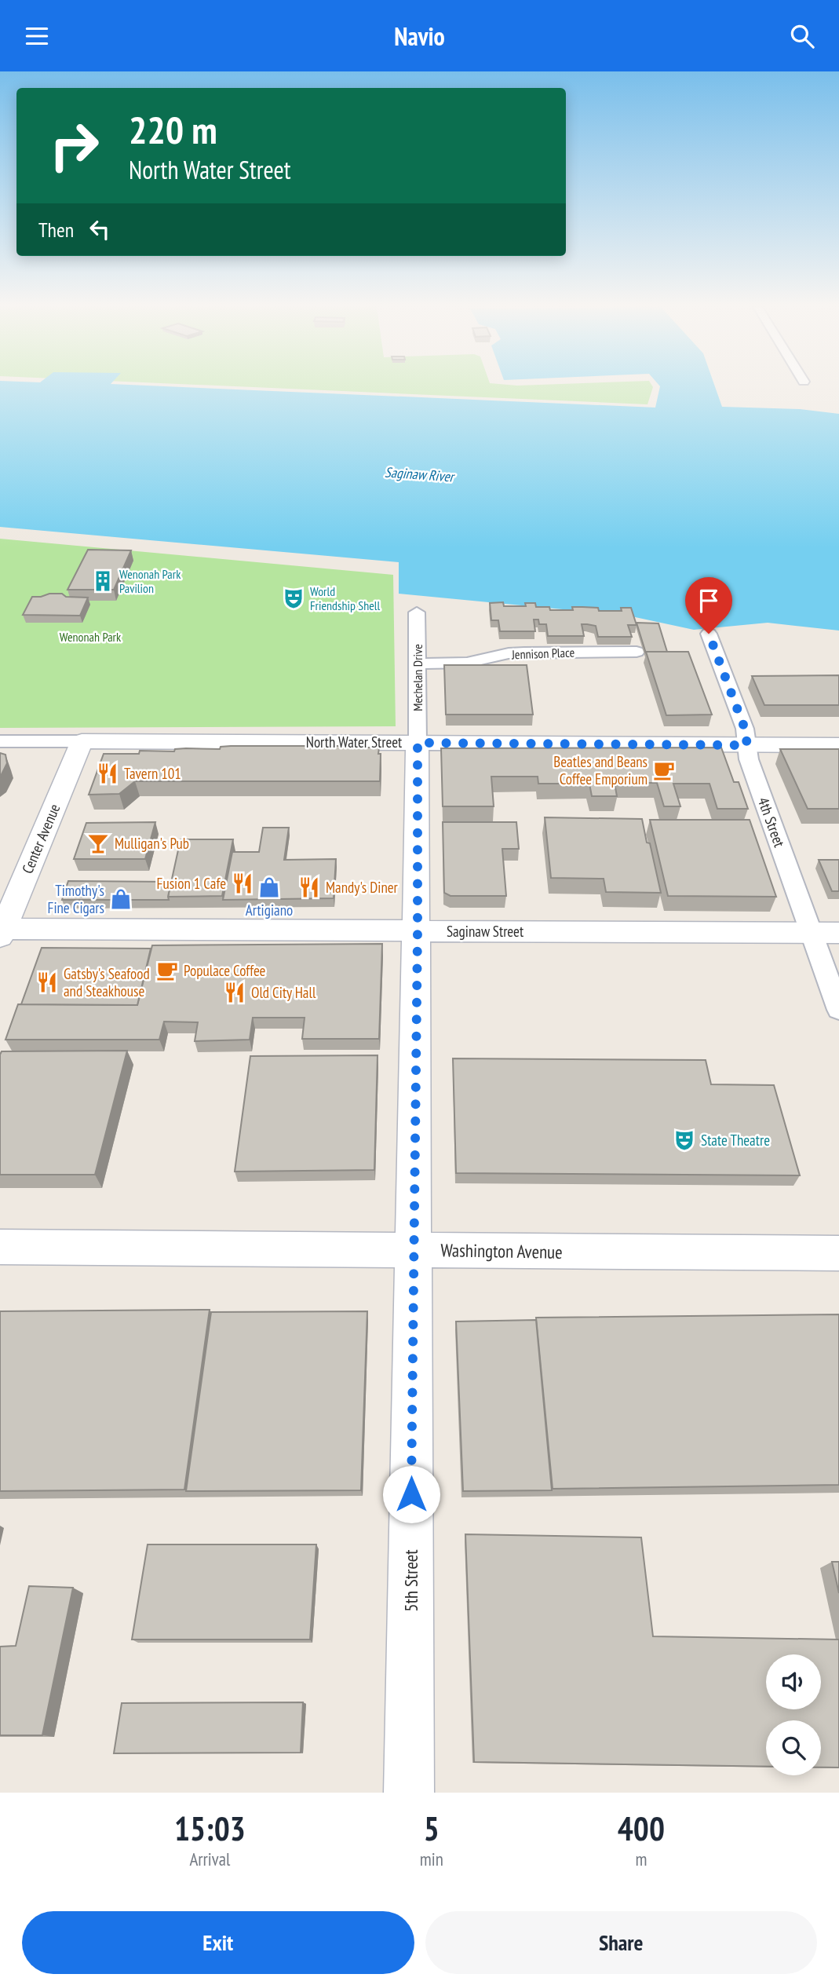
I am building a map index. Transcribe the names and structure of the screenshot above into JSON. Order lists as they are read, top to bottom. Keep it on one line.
{"streets":{"street":["Jennison Place","Mechelan Drive","North Water Street","4th Street","Center Avenue","Saginaw Street","Washington Avenue","5th Street"]},"crossings":[["Jennison Place","Mechelan Drive"],["Mechelan Drive","North Water Street"],["Mechelan Drive","5th Street"],["North Water Street","4th Street"],["North Water Street","Center Avenue"],["North Water Street","5th Street"],["4th Street","Saginaw Street"],["Center Avenue","Saginaw Street"],["Saginaw Street","5th Street"],["Washington Avenue","5th Street"]],"water":["Saginaw River"],"parks":["Wenonah Park"],"places":{"building":["Wenonah Park Pavilion"],"theatre":["World Friendship Shell","State Theatre"],"cafe":["Beatles and Beans Coffee Emporium","Populace Coffee"],"restaurant":["Tavern 101","Fusion 1 Cafe","Mandy's Diner","Gatsby's Seafood and Steakhouse","Old City Hall"],"bar":["Mulligan's Pub"],"shop":["Artigiano","Timothy's Fine Cigars"]},"page":{"header":"Navio","turn":["220 m","North Water Street"],"then":"Then","eta":["15:03","Arrival","5","min","400","m"],"buttons":["Exit","Share"]}}
